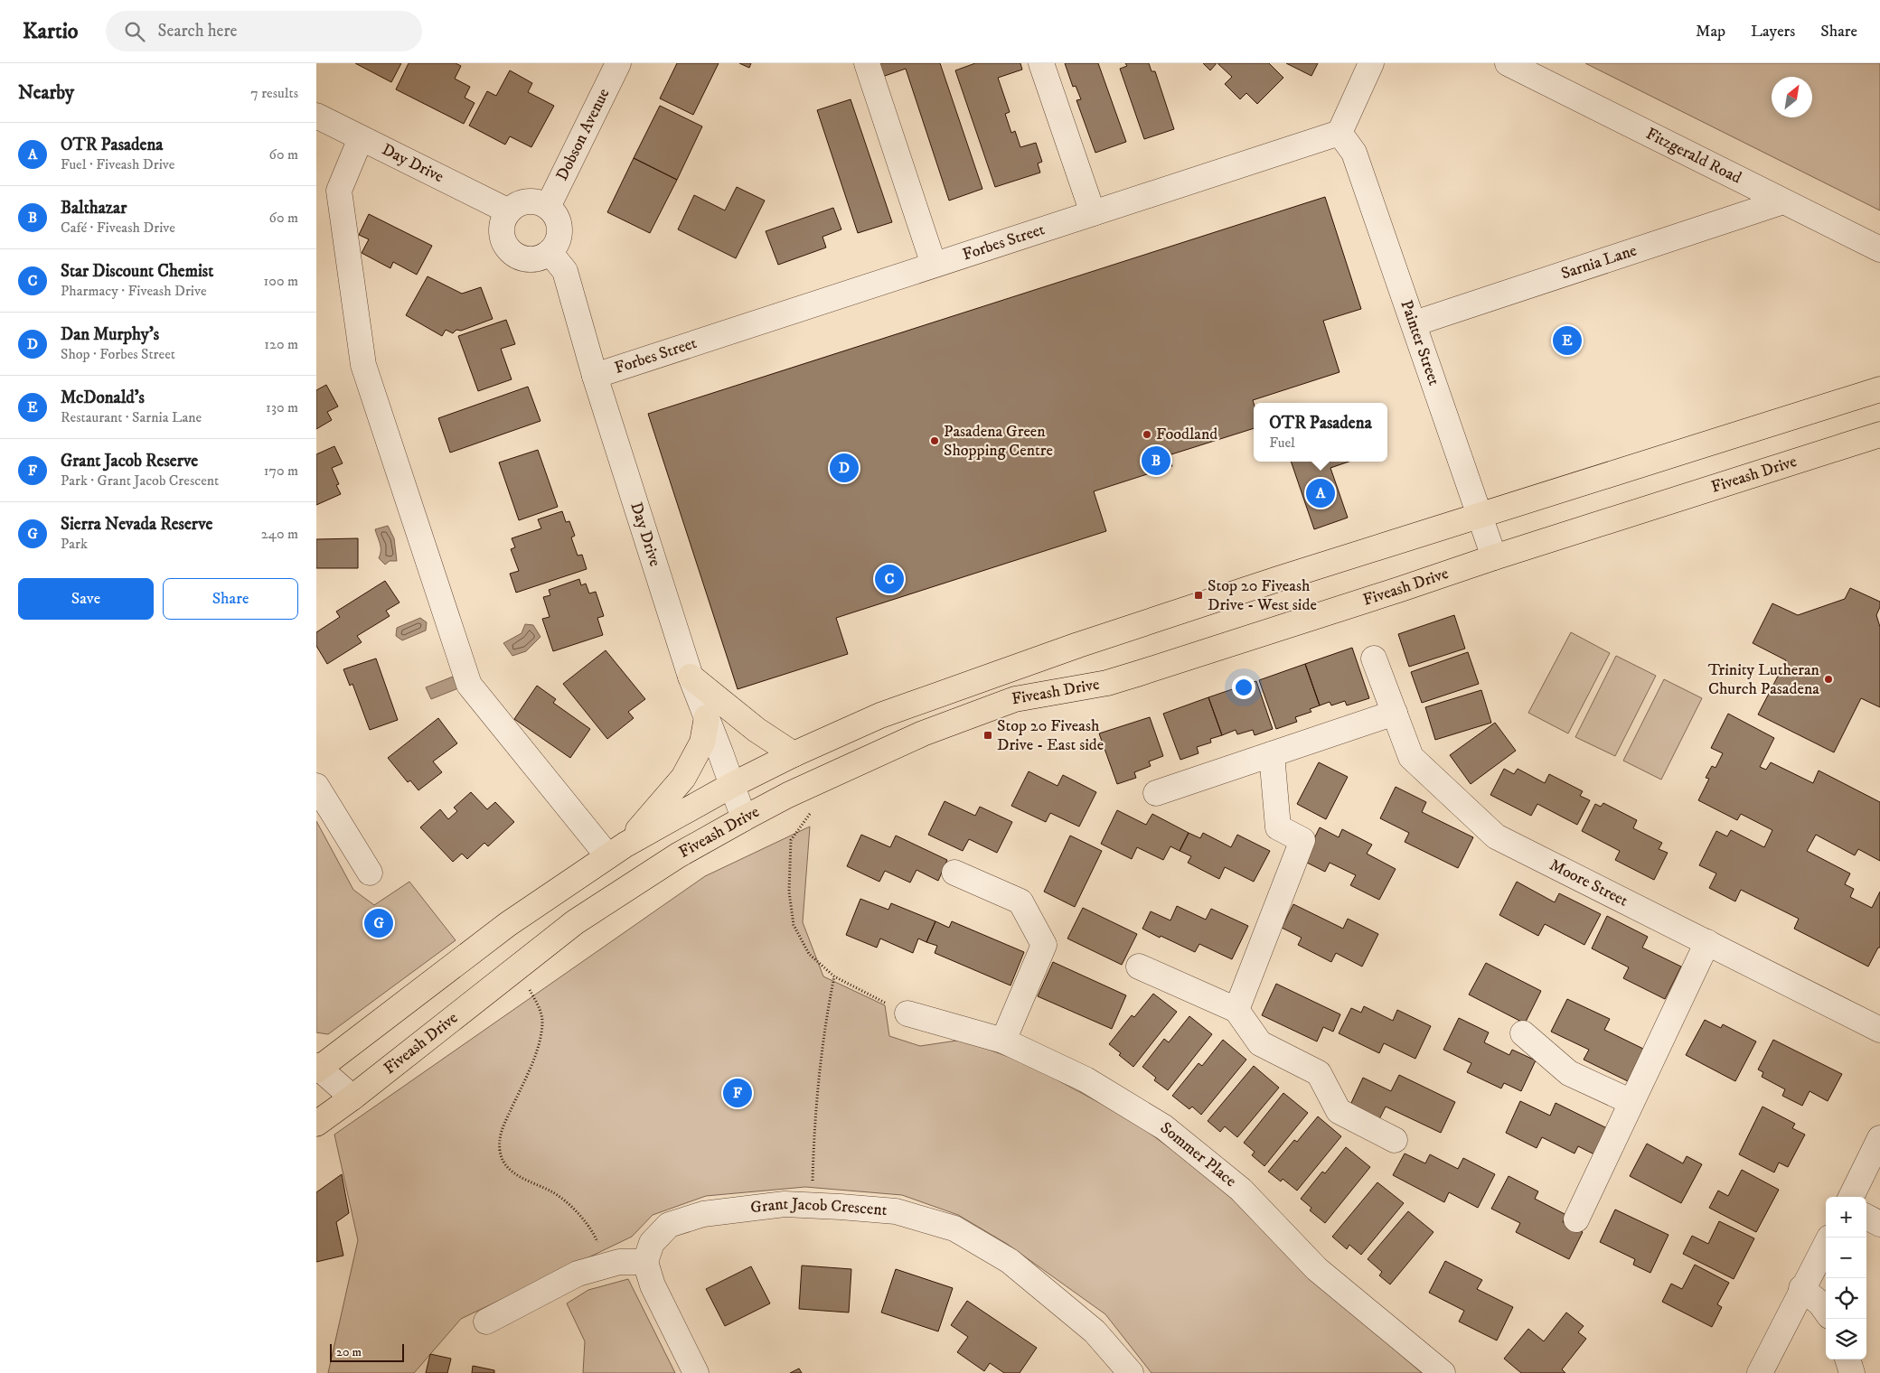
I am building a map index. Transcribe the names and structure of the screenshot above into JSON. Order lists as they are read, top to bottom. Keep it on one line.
{"streets":{"main road":["Fiveash Drive"],"street":["Dobson Avenue","Fitzgerald Road","Day Drive","Forbes Street","Sarnia Lane","Painter Street","Moore Street","Sommer Place","Grant Jacob Crescent"]},"crossings":[["Dobson Avenue","Day Drive"],["Fitzgerald Road","Sarnia Lane"],["Day Drive","Forbes Street"],["Day Drive","Fiveash Drive"],["Forbes Street","Painter Street"],["Sarnia Lane","Painter Street"],["Painter Street","Fiveash Drive"]],"places":{"other":["Foodland","Pasadena Green Shopping Centre","Trinity Lutheran Church Pasadena"],"transit":["Stop 20 Fiveash Drive - West side","Stop 20 Fiveash Drive - East side"]},"scale_bar":"20 m","north":"top right","page":{"header":"Kartio","search":"Search here","nav":["Map","Layers","Share"],"heading":["Nearby","7 results"],"list":[{"mark":"A","name":"OTR Pasadena","note":"Fuel · Fiveash Drive","value":"60 m"},{"mark":"B","name":"Balthazar","note":"Café · Fiveash Drive","value":"60 m"},{"mark":"C","name":"Star Discount Chemist","note":"Pharmacy · Fiveash Drive","value":"100 m"},{"mark":"D","name":"Dan Murphy's","note":"Shop · Forbes Street","value":"120 m"},{"mark":"E","name":"McDonald's","note":"Restaurant · Sarnia Lane","value":"130 m"},{"mark":"F","name":"Grant Jacob Reserve","note":"Park · Grant Jacob Crescent","value":"170 m"},{"mark":"G","name":"Sierra Nevada Reserve","note":"Park","value":"240 m"}],"pins":["E","B","D","A","C","G","F"],"popup":["OTR Pasadena","Fuel"],"buttons":["Save","Share"],"map_buttons":["+","−"],"scale":"20 m"}}
